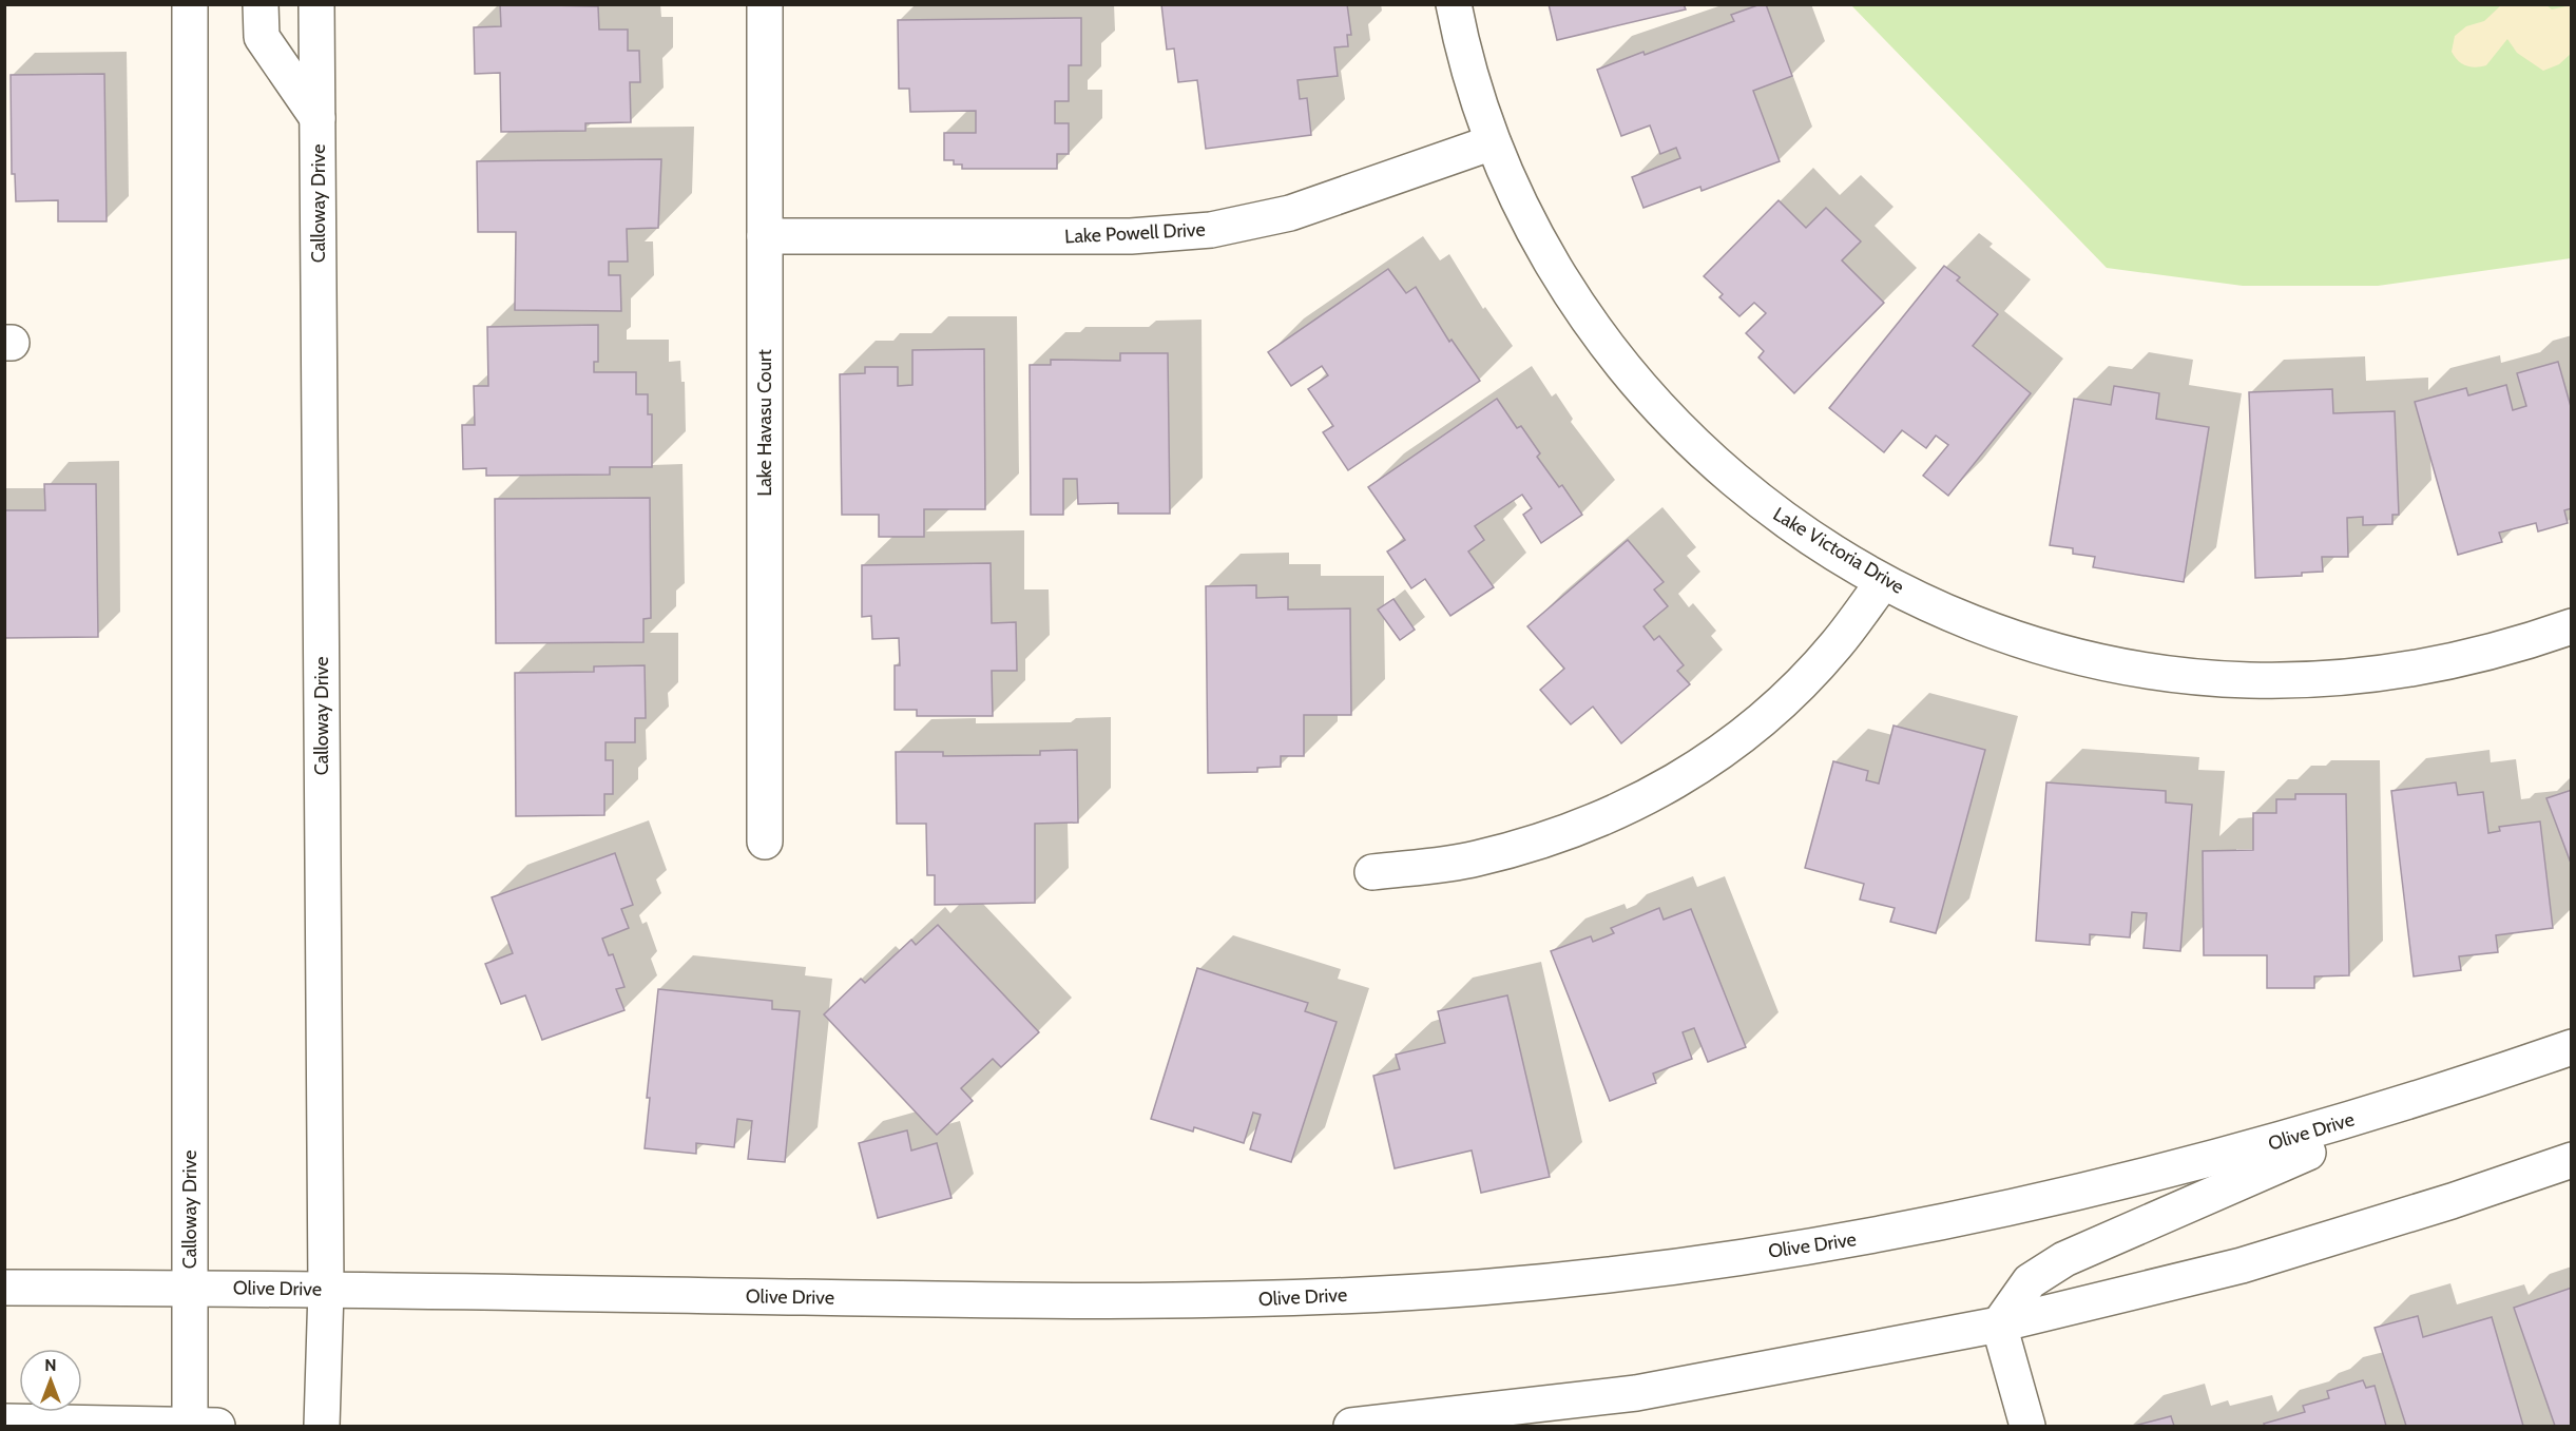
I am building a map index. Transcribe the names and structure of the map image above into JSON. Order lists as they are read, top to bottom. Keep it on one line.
{"streets":{"main road":["Calloway Drive","Lake Powell Drive","Lake Havasu Court","Lake Victoria Drive","Olive Drive"]},"crossings":[["Calloway Drive","Olive Drive"],["Lake Powell Drive","Lake Havasu Court"],["Lake Powell Drive","Lake Victoria Drive"]],"north":"top"}
